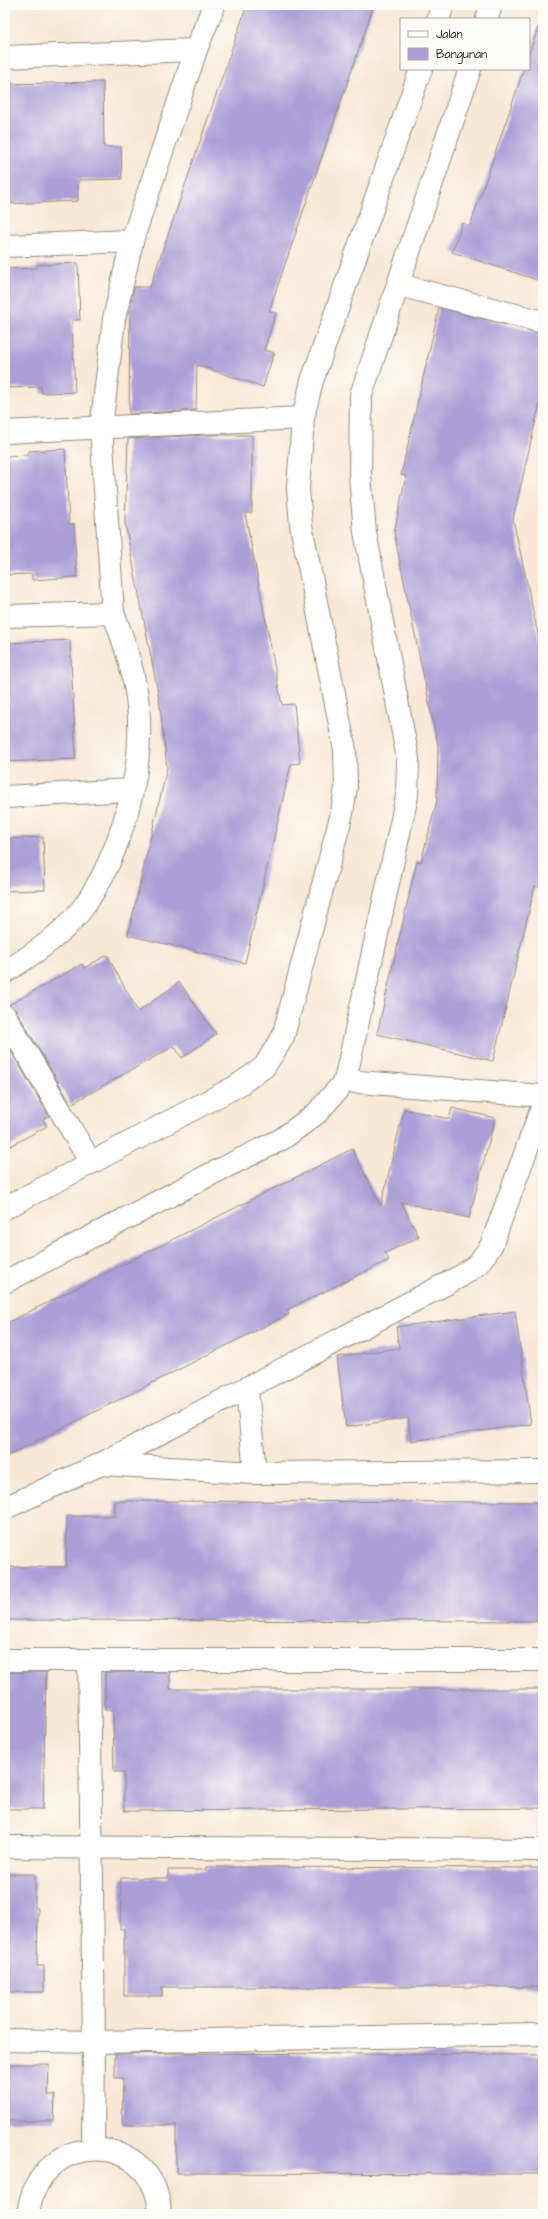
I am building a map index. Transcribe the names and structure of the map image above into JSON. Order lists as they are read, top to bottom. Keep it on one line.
{"legend":["Jalan","Bangunan"]}
